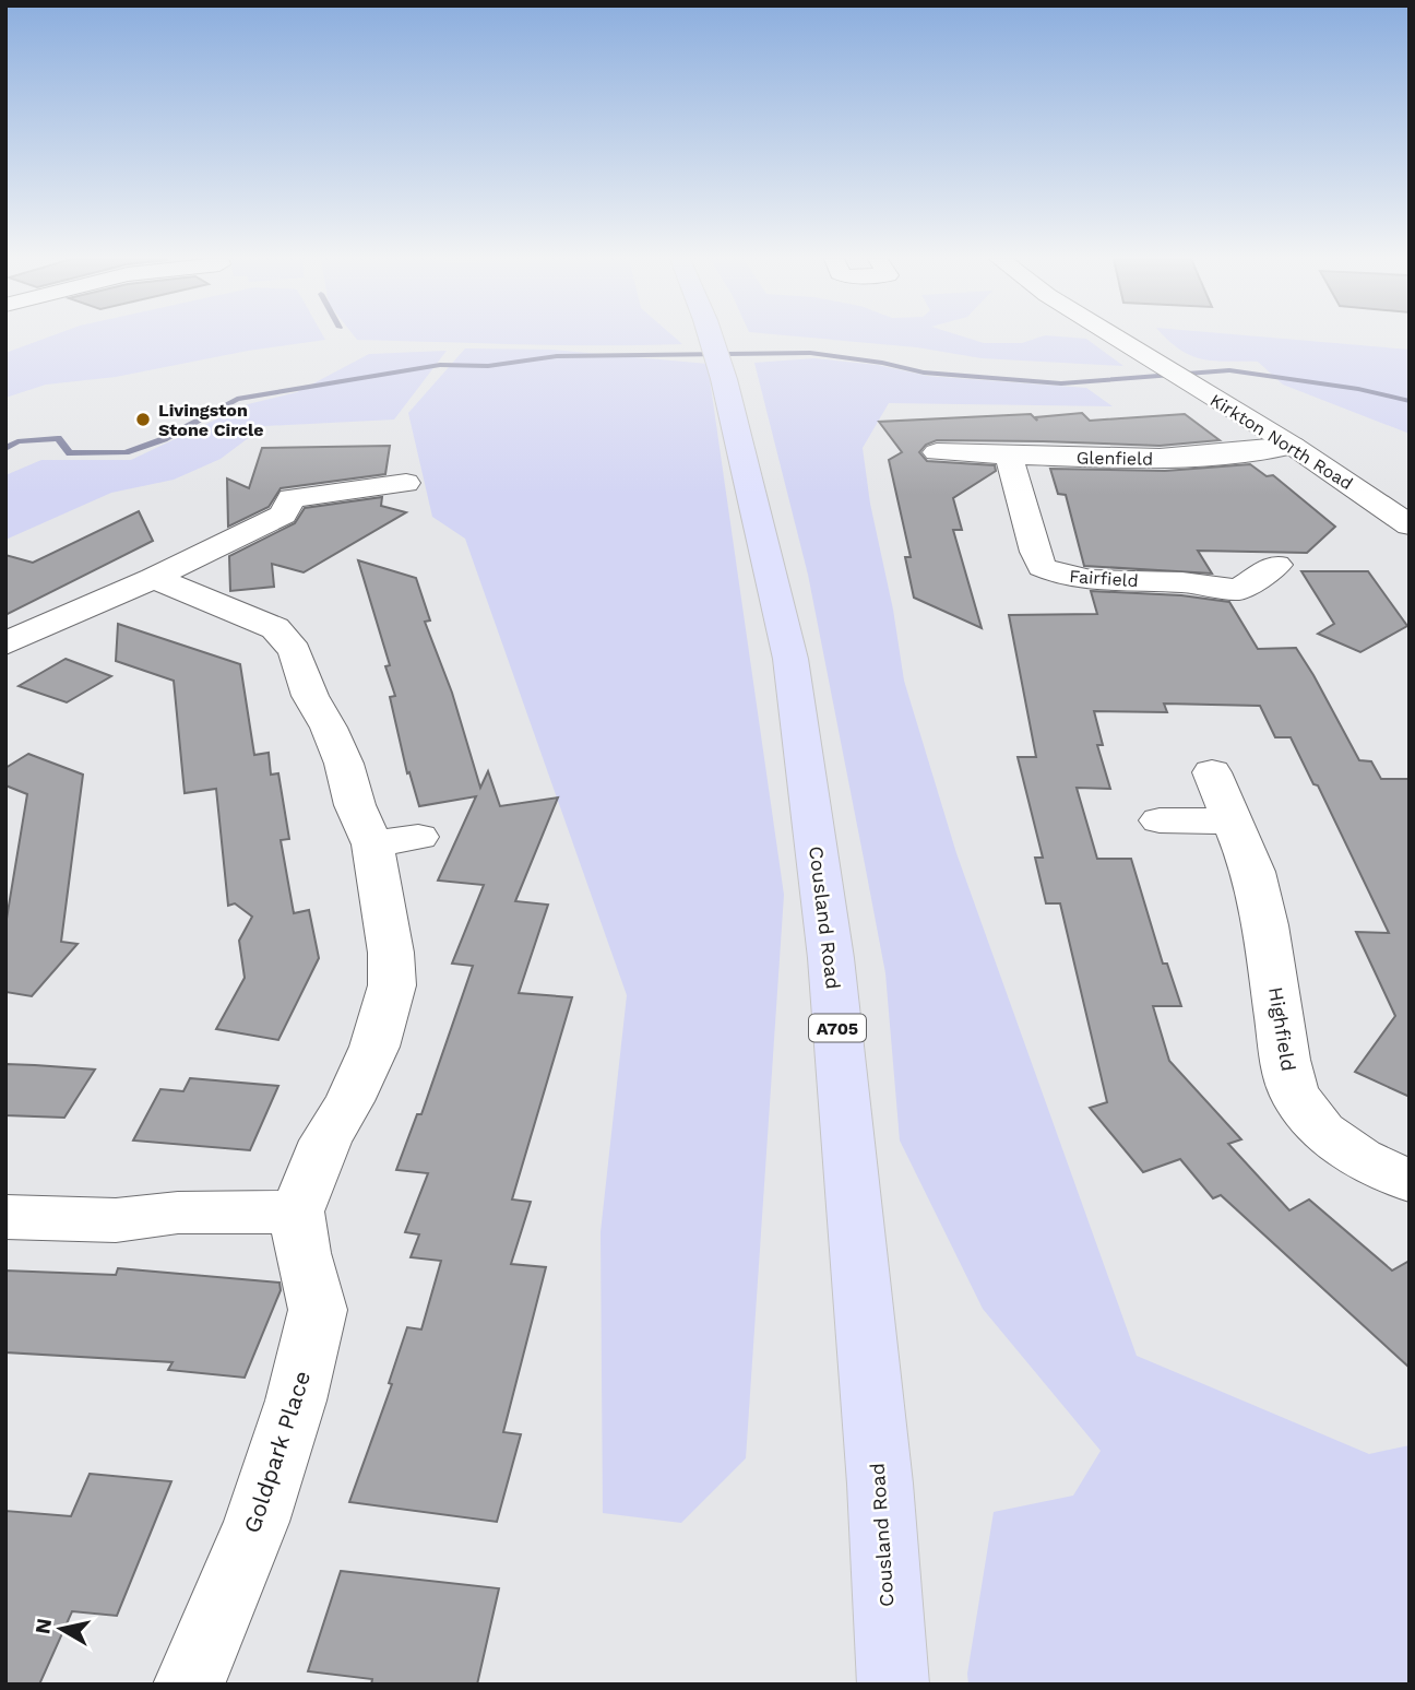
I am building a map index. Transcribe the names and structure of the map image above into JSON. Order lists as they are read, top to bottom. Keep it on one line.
{"streets":{"main road":["Cousland Road","A705"],"street":["Kirkton North Road","Glenfield","Fairfield","Highfield","Goldpark Place"]},"crossings":[["Kirkton North Road","Glenfield"],["Glenfield","Fairfield"]],"places":["Livingston Stone Circle"],"north":"left"}
